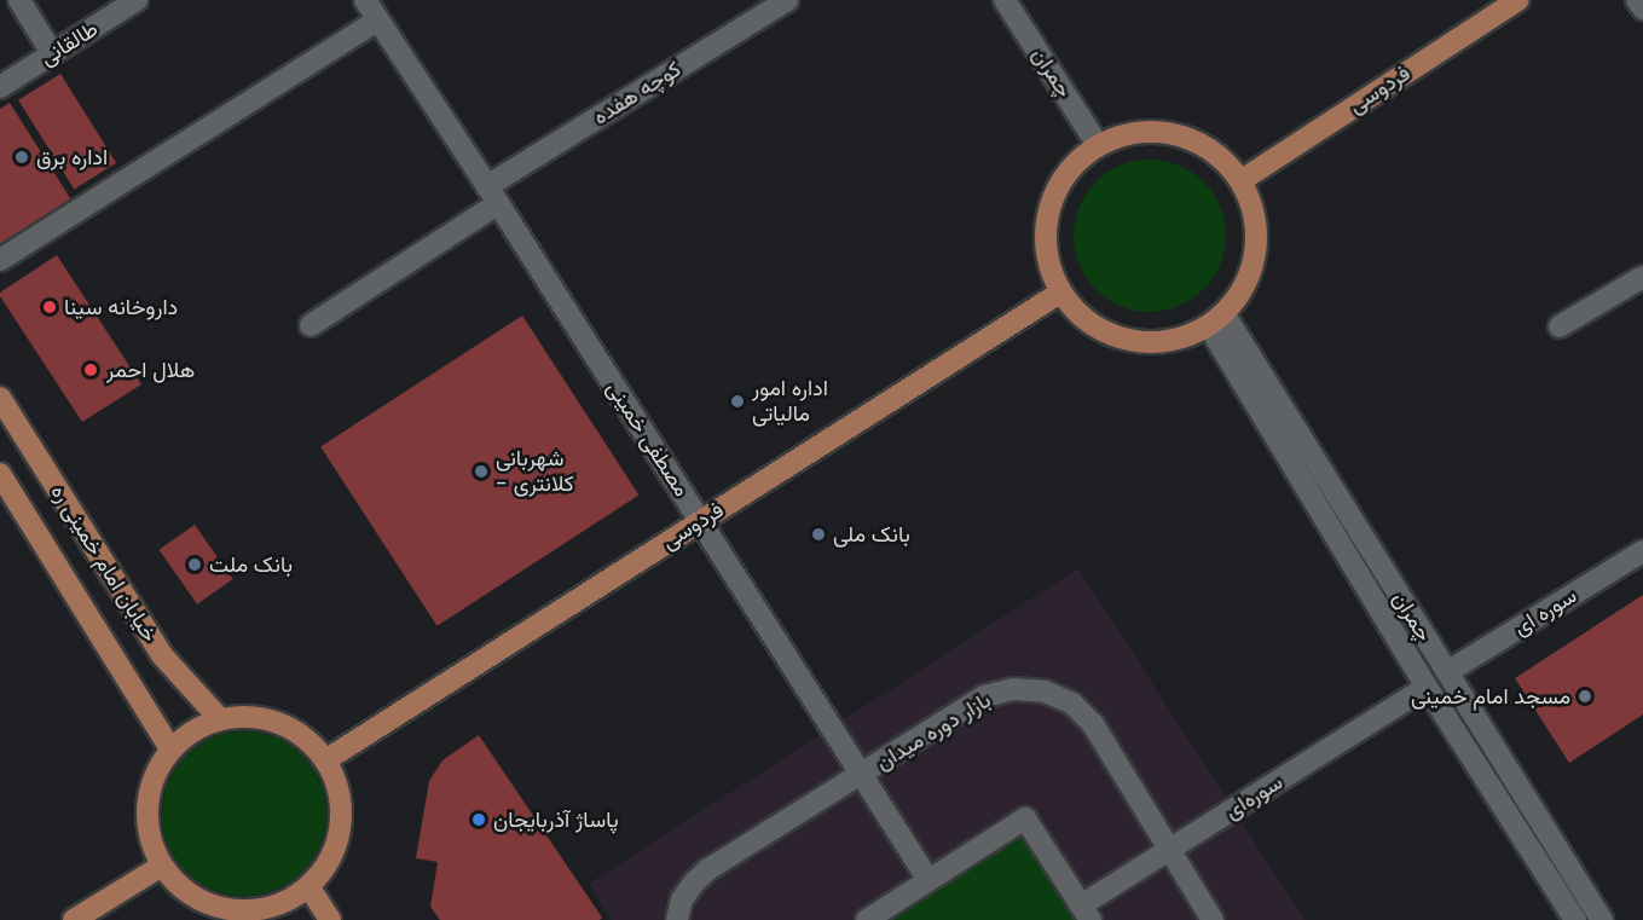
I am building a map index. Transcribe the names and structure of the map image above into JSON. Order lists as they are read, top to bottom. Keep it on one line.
{"streets":{"main road":["فردوسی","خیابان امام خمینی ره"],"street":["طالقانی","چمران","کوچه هفده","مصطفی خمینی","سوره ای","بازار دوره میدان","سوره‌ای"]},"crossings":[["چمران","فردوسی"],["چمران","سوره ای"],["چمران","سوره‌ای"],["فردوسی","مصطفی خمینی"],["فردوسی","خیابان امام خمینی ره"],["کوچه هفده","مصطفی خمینی"],["مصطفی خمینی","بازار دوره میدان"],["بازار دوره میدان","سوره‌ای"]],"places":["اداره برق","داروخانه سینا","هلال احمر","اداره امور مالیاتی","شهربانی - کلانتری","بانک ملی","بانک ملت","مسجد امام خمینی","پاساژ آذربایجان"]}
